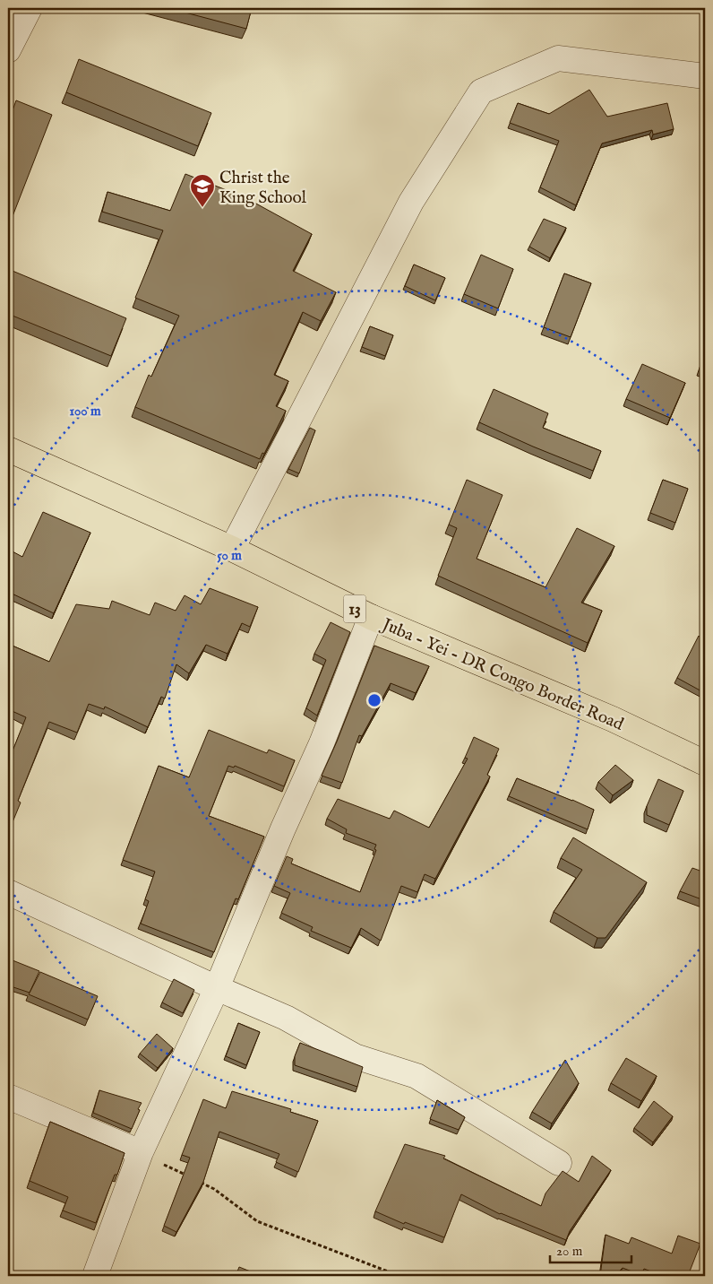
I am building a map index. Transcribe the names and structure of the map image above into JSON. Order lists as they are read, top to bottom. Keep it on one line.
{"streets":{"main road":["13","Juba - Yei - DR Congo Border Road"]},"places":{"school or university":["Christ the King School"]},"scale_bar":"20 m","rings":["100 m","50 m"]}
